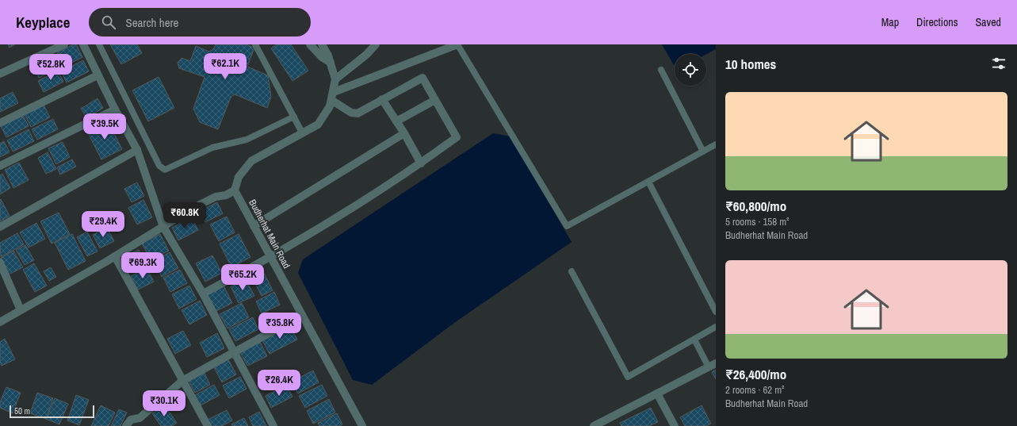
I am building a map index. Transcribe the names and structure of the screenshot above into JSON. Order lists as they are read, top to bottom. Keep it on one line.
{"streets":{"street":["Budherhat Main Road"]},"scale_bar":"50 m","page":{"header":"Keyplace","search":"Search here","nav":["Map","Directions","Saved"],"heading":"10 homes","price":["₹62.1K","₹52.8K","₹39.5K","₹60.8K","₹29.4K","₹69.3K","₹65.2K","₹35.8K","₹26.4K","₹30.1K"],"list":[{"name":"₹60,800/mo","note":"5 rooms · 158 m² · Budherhat Main Road"},{"name":"₹26,400/mo","note":"2 rooms · 62 m² · Budherhat Main Road"}],"scale":"50 m"}}
